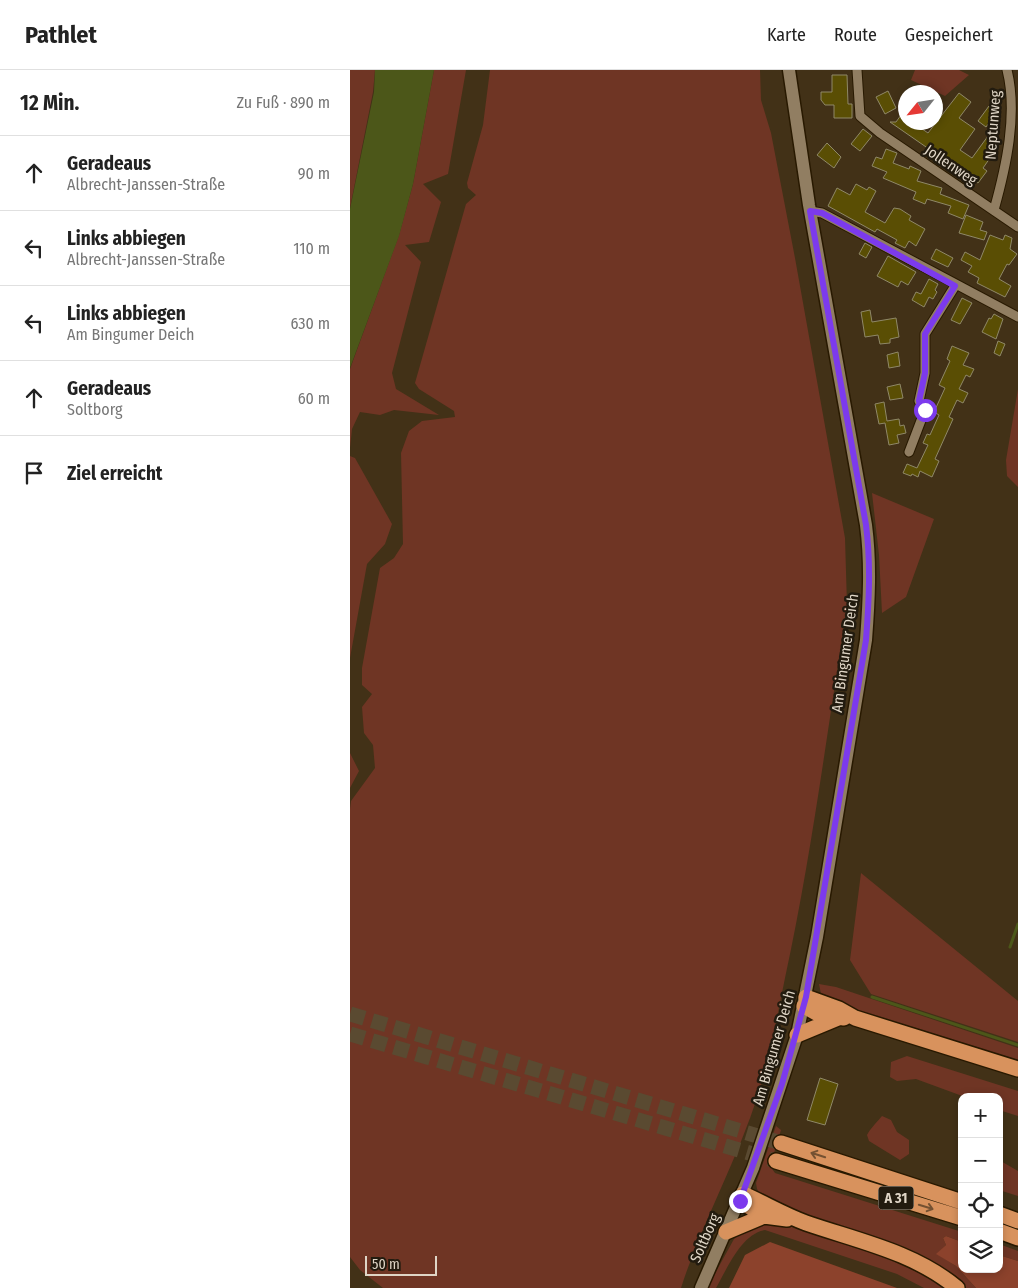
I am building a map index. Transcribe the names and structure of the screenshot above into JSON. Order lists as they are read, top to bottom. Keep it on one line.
{"streets":{"highway":["A 31"],"main road":["Am Bingumer Deich","Soltborg"],"street":["Neptunweg","Jollenweg"]},"crossings":[["Neptunweg","Jollenweg"],["Am Bingumer Deich","Soltborg"]],"scale_bar":"50 m","north":"bottom left","page":{"header":"Pathlet","nav":["Karte","Route","Gespeichert"],"heading":["12 Min.","Zu Fuß · 890 m"],"list":[["Geradeaus","Albrecht-Janssen-Straße","90 m"],["Links abbiegen","Albrecht-Janssen-Straße","110 m"],["Links abbiegen","Am Bingumer Deich","630 m"],["Geradeaus","Soltborg","60 m"],"Ziel erreicht"],"map_buttons":["+","−"],"scale":"50 m"}}
